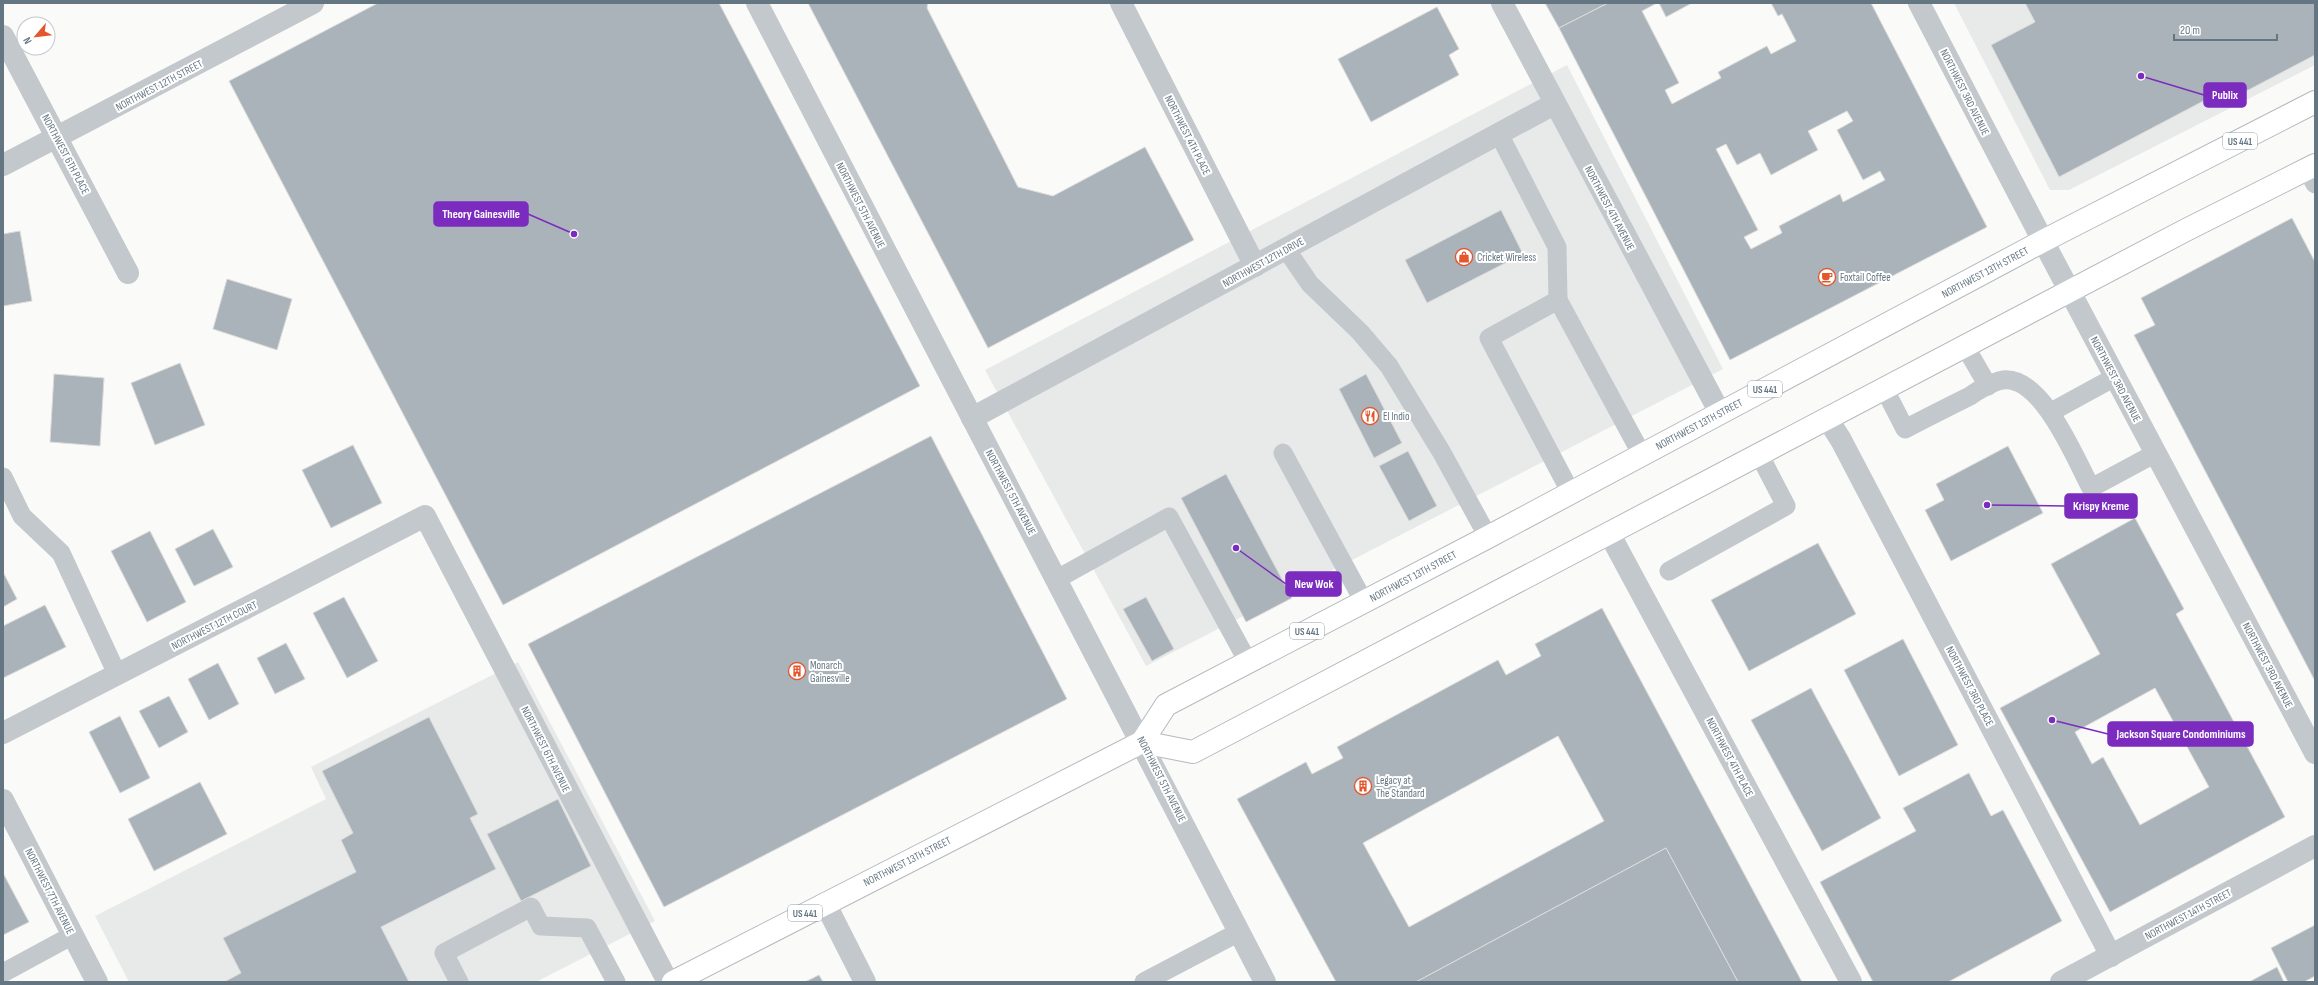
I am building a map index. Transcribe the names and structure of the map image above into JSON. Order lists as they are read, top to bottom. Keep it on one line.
{"streets":{"main road":["US 441","NORTHWEST 13TH STREET"],"street":["NORTHWEST 12TH STREET","NORTHWEST 3RD AVENUE","NORTHWEST 4TH PLACE","NORTHWEST 6TH PLACE","NORTHWEST 5TH AVENUE","NORTHWEST 4TH AVENUE","NORTHWEST 12TH DRIVE","NORTHWEST 12TH COURT","NORTHWEST 3RD PLACE","NORTHWEST 6TH AVENUE","NORTHWEST 7TH AVENUE","NORTHWEST 14TH STREET"]},"crossings":[["NORTHWEST 12TH STREET","NORTHWEST 6TH PLACE"],["NORTHWEST 3RD AVENUE","NORTHWEST 13TH STREET"],["NORTHWEST 4TH PLACE","NORTHWEST 12TH DRIVE"],["NORTHWEST 5TH AVENUE","NORTHWEST 12TH DRIVE"],["NORTHWEST 5TH AVENUE","NORTHWEST 13TH STREET"],["NORTHWEST 4TH AVENUE","NORTHWEST 12TH DRIVE"],["NORTHWEST 4TH AVENUE","NORTHWEST 13TH STREET"],["NORTHWEST 12TH COURT","NORTHWEST 6TH AVENUE"],["NORTHWEST 3RD PLACE","NORTHWEST 14TH STREET"]],"places":{"other":["Publix","Theory Gainesville","Krispy Kreme","New Wok","Jackson Square Condominiums"],"shop":["Cricket Wireless"],"cafe":["Foxtail Coffee"],"restaurant":["El Indio"],"building":["Monarch Gainesville","Legacy at The Standard"]},"scale_bar":"20 m","north":"bottom left"}
